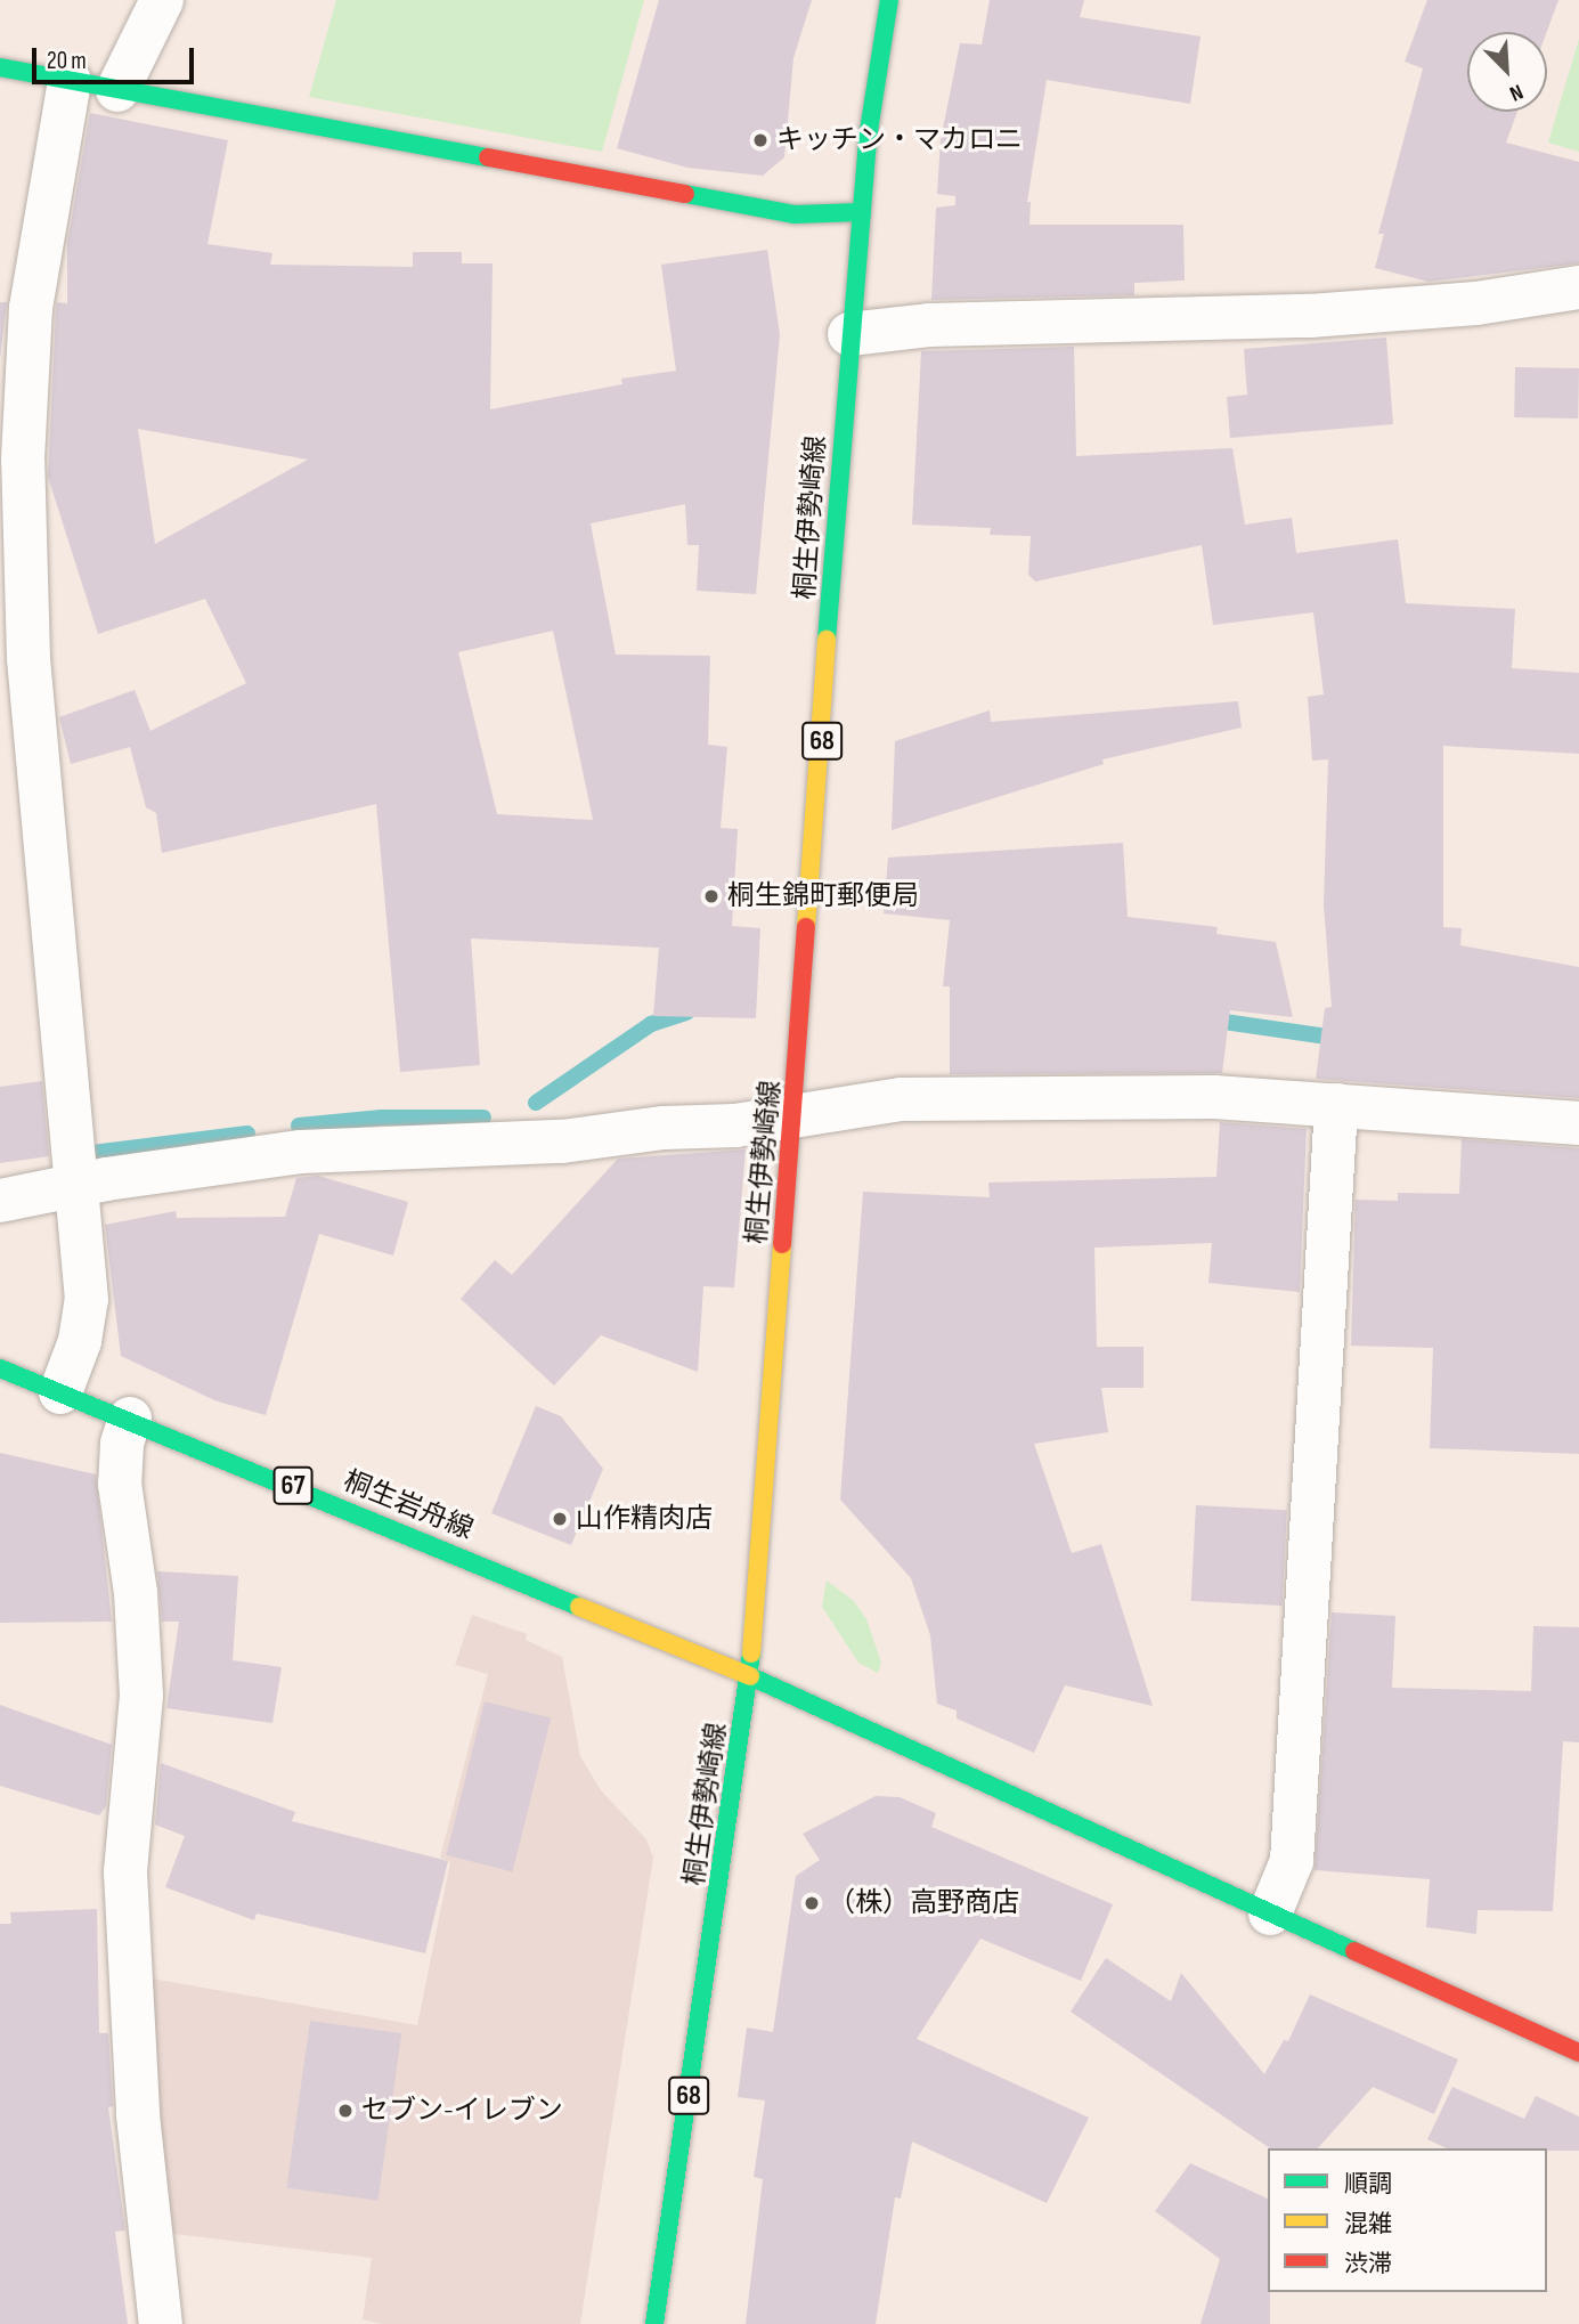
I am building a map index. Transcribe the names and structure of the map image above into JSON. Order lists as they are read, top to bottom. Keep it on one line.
{"streets":{"main road":["桐生伊勢崎線","68","67","桐生岩舟線"]},"crossings":[["桐生伊勢崎線","桐生岩舟線"]],"places":["キッチン・マカロニ","桐生錦町郵便局","山作精肉店","（株）高野商店","セブン-イレブン"],"legend":["順調","混雑","渋滞"],"scale_bar":"20 m","north":"bottom right"}
